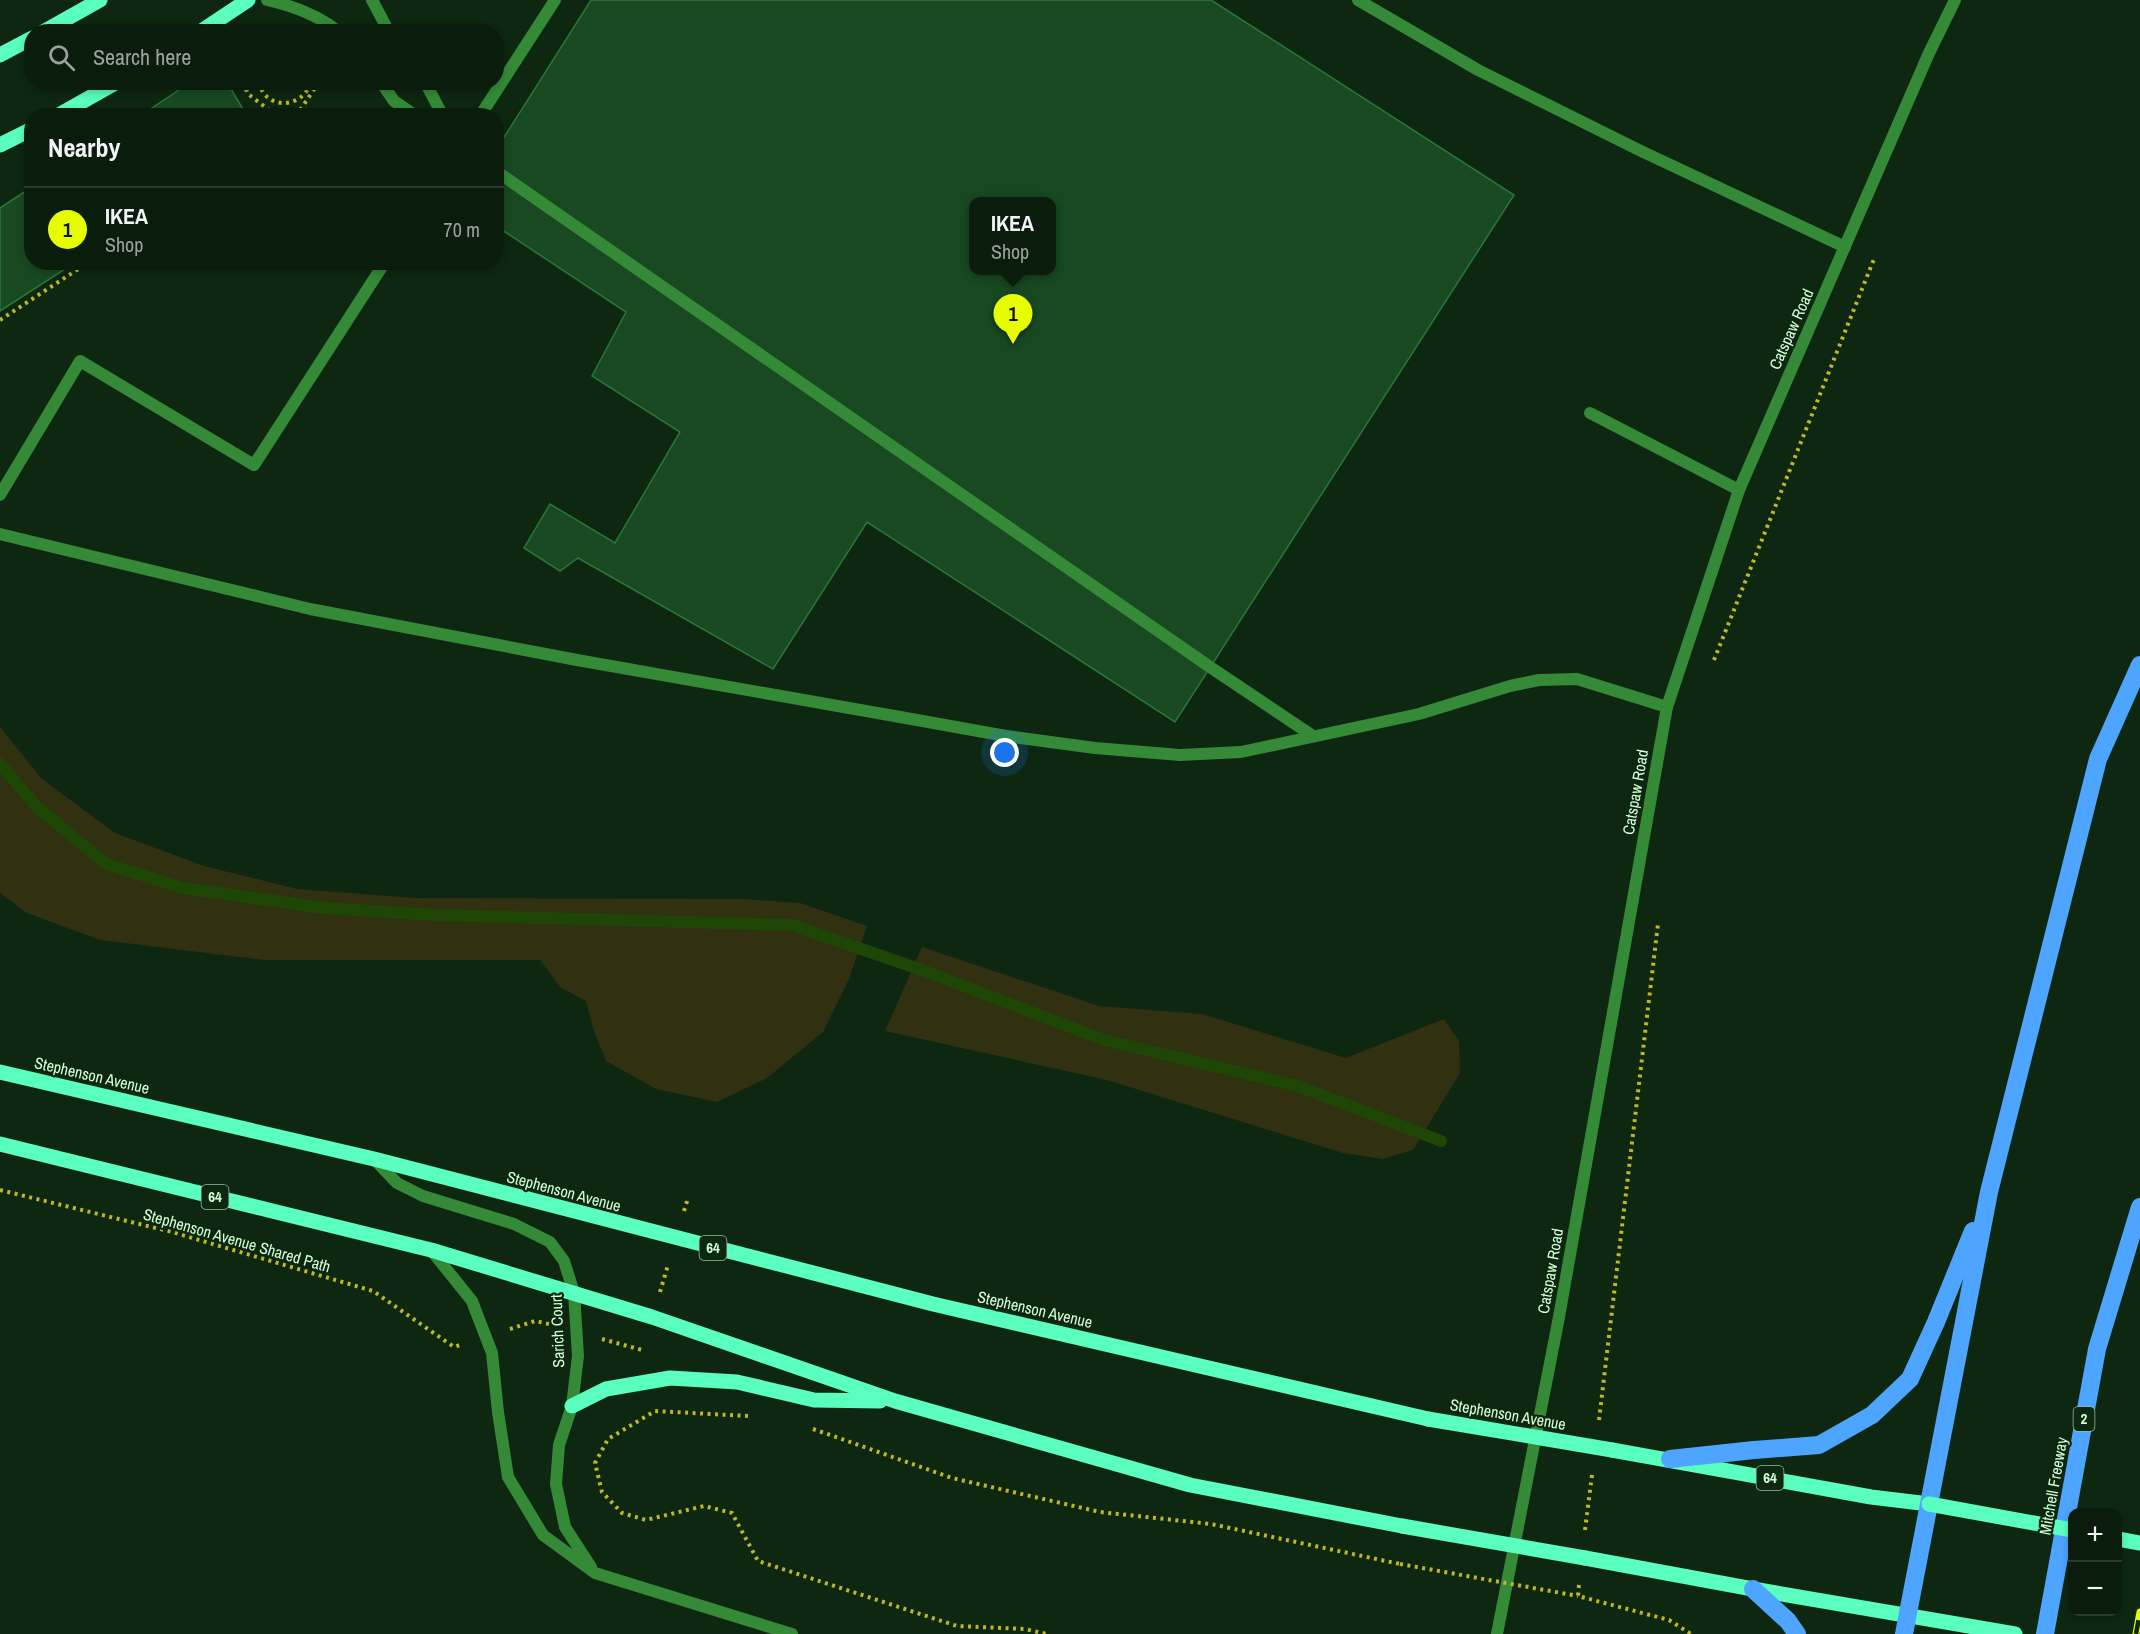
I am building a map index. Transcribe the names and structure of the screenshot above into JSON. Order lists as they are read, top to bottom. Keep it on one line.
{"streets":{"highway":["2","Mitchell Freeway"],"main road":["Stephenson Avenue","64"],"street":["Catspaw Road","Sarich Court"],"path":["Stephenson Avenue Shared Path"]},"crossings":[["Stephenson Avenue","Sarich Court"],["64","Sarich Court"]],"page":{"search":"Search here","heading":"Nearby","list":[{"mark":"1","name":"IKEA","note":"Shop","value":"70 m"}],"popup":["IKEA","Shop"],"pins":"1","map_buttons":["+","−"]}}
